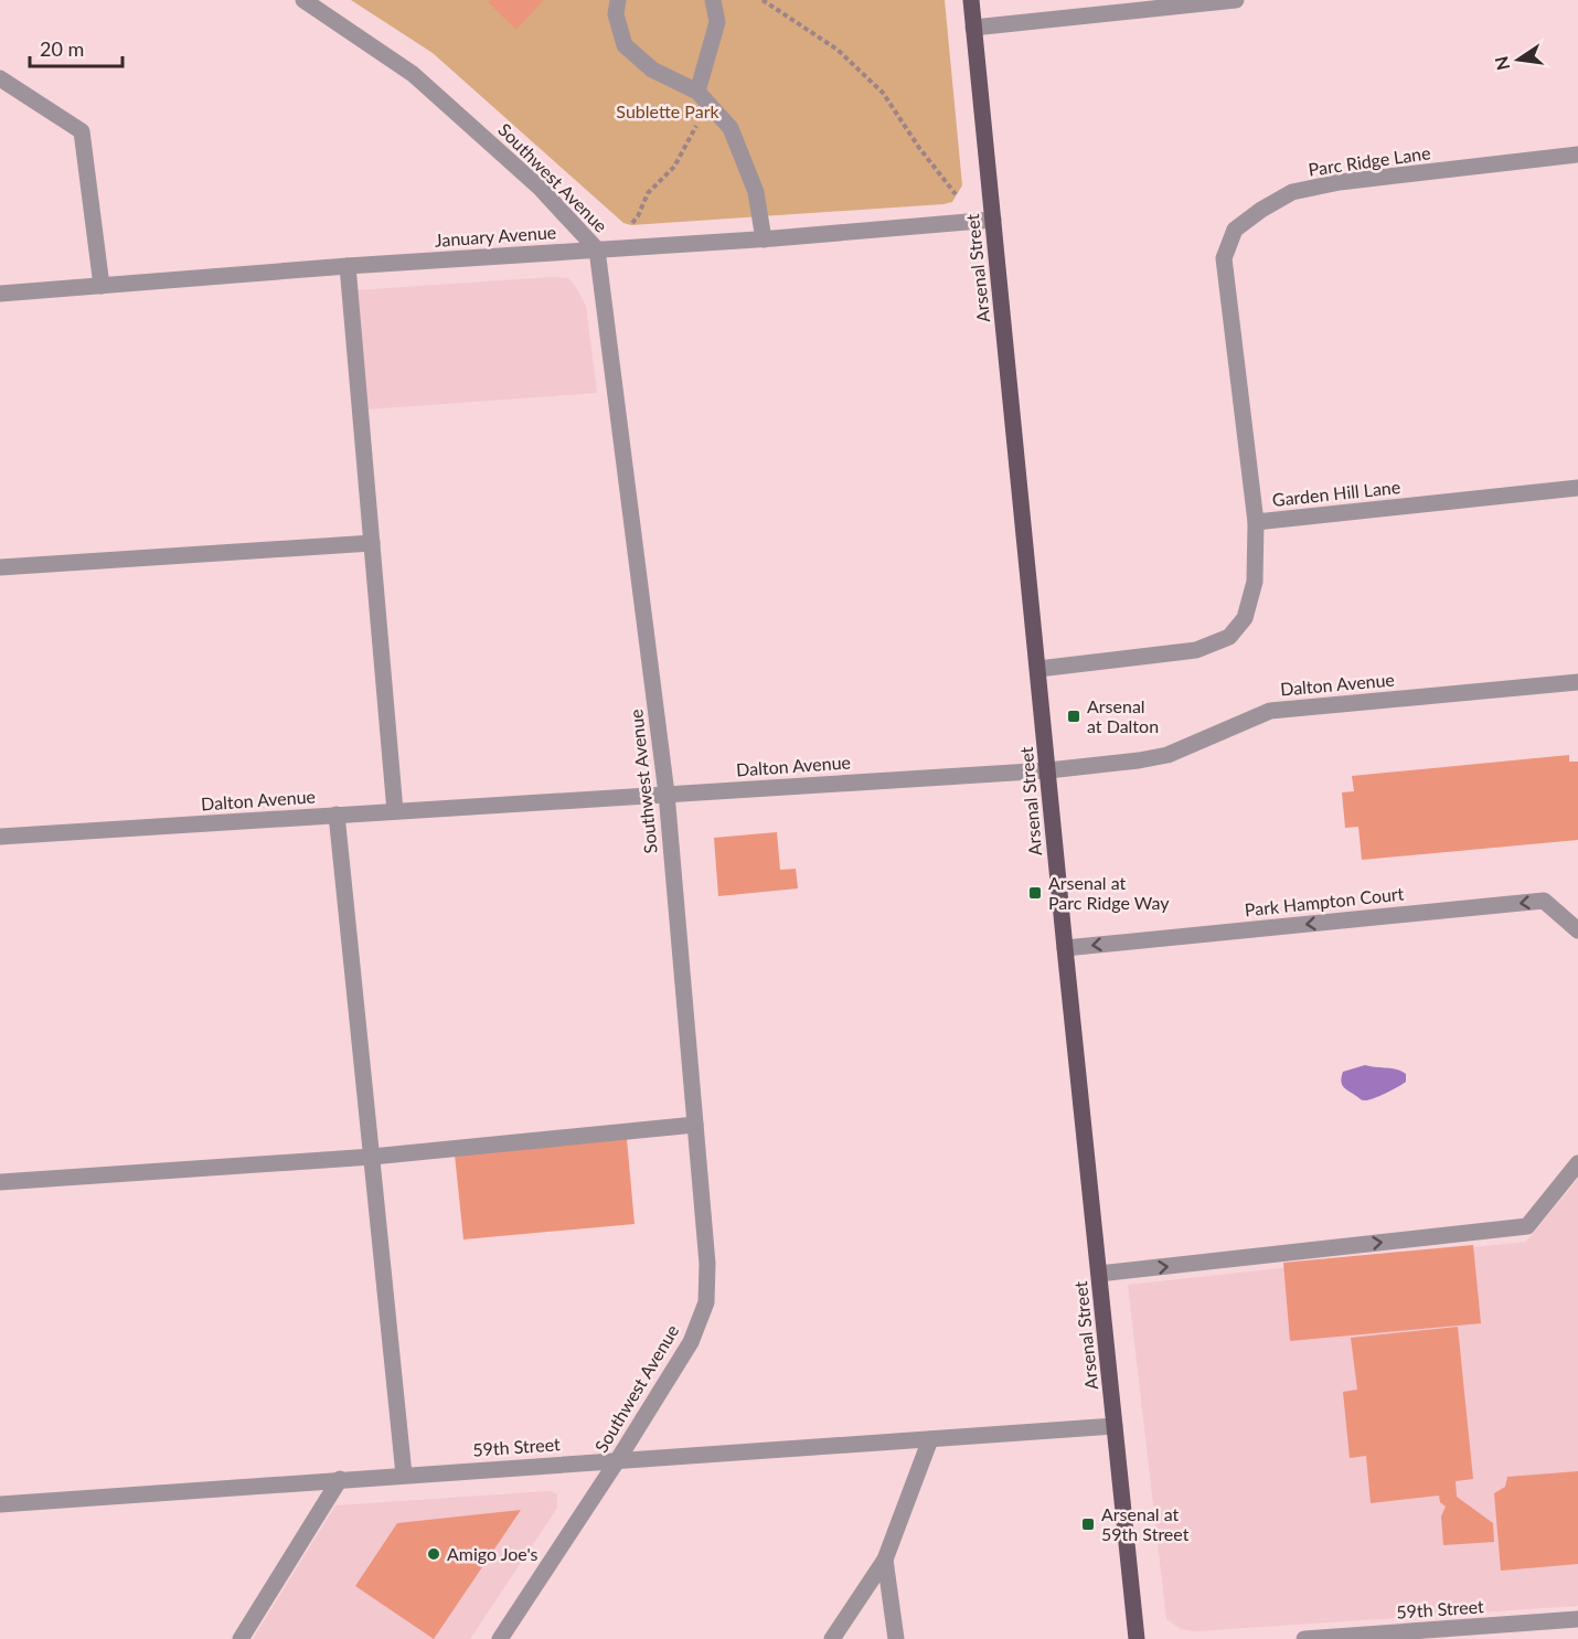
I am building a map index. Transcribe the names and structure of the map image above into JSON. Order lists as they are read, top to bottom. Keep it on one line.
{"streets":{"main road":["Arsenal Street"],"street":["Parc Ridge Lane","Southwest Avenue","January Avenue","Garden Hill Lane","Dalton Avenue","Park Hampton Court","59th Street"]},"crossings":[["Parc Ridge Lane","Garden Hill Lane"],["Southwest Avenue","January Avenue"],["Southwest Avenue","Dalton Avenue"],["Southwest Avenue","59th Street"],["January Avenue","Arsenal Street"],["Arsenal Street","Garden Hill Lane"],["Arsenal Street","Dalton Avenue"],["Arsenal Street","Park Hampton Court"],["Arsenal Street","59th Street"]],"one_way":["Park Hampton Court"],"parks":["Sublette Park"],"places":{"transit":["Arsenal at Dalton","Arsenal at Parc Ridge Way","Arsenal at 59th Street"],"other":["Amigo Joe's"]},"scale_bar":"20 m","north":"left"}
